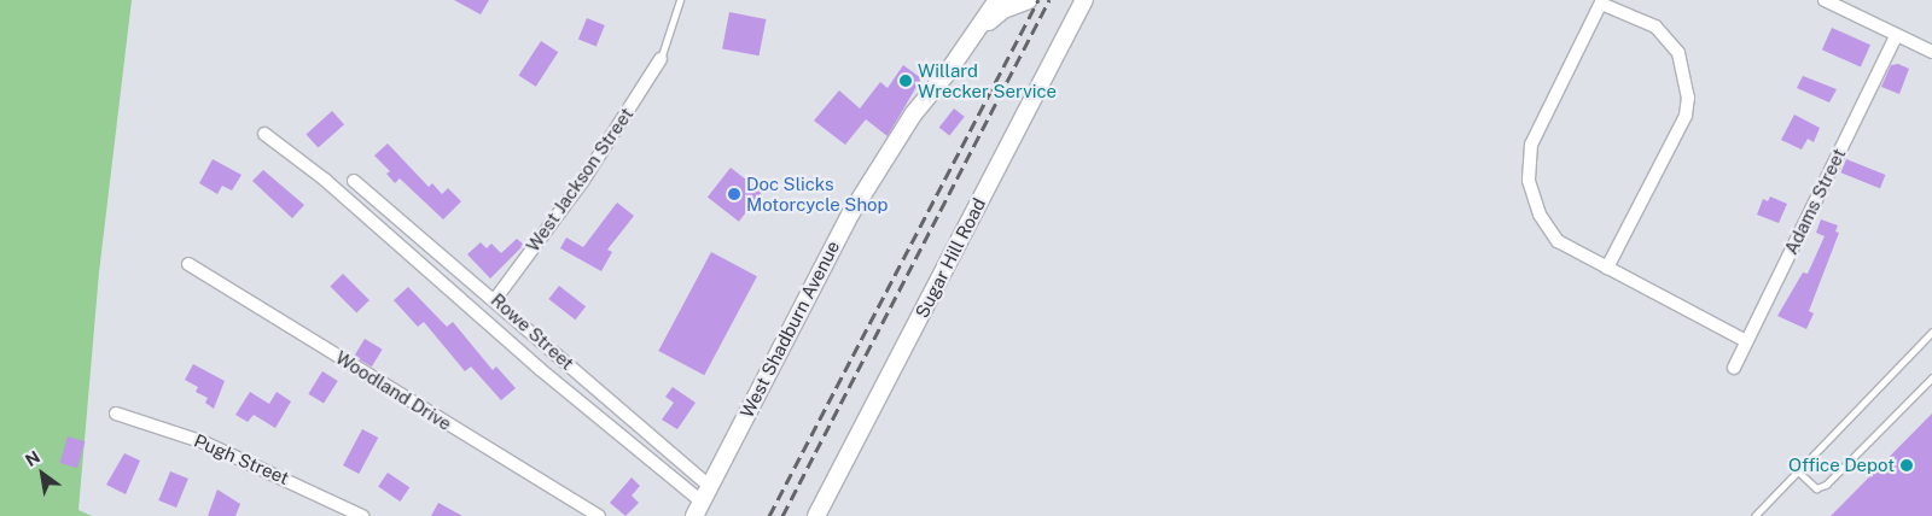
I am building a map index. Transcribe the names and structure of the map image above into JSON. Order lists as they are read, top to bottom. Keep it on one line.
{"streets":{"street":["West Jackson Street","Adams Street","Sugar Hill Road","West Shadburn Avenue","Rowe Street","Woodland Drive","Pugh Street"]},"crossings":[["West Jackson Street","Rowe Street"],["West Shadburn Avenue","Rowe Street"]],"places":["Willard Wrecker Service","Doc Slicks Motorcycle Shop","Office Depot"],"north":"top left"}
